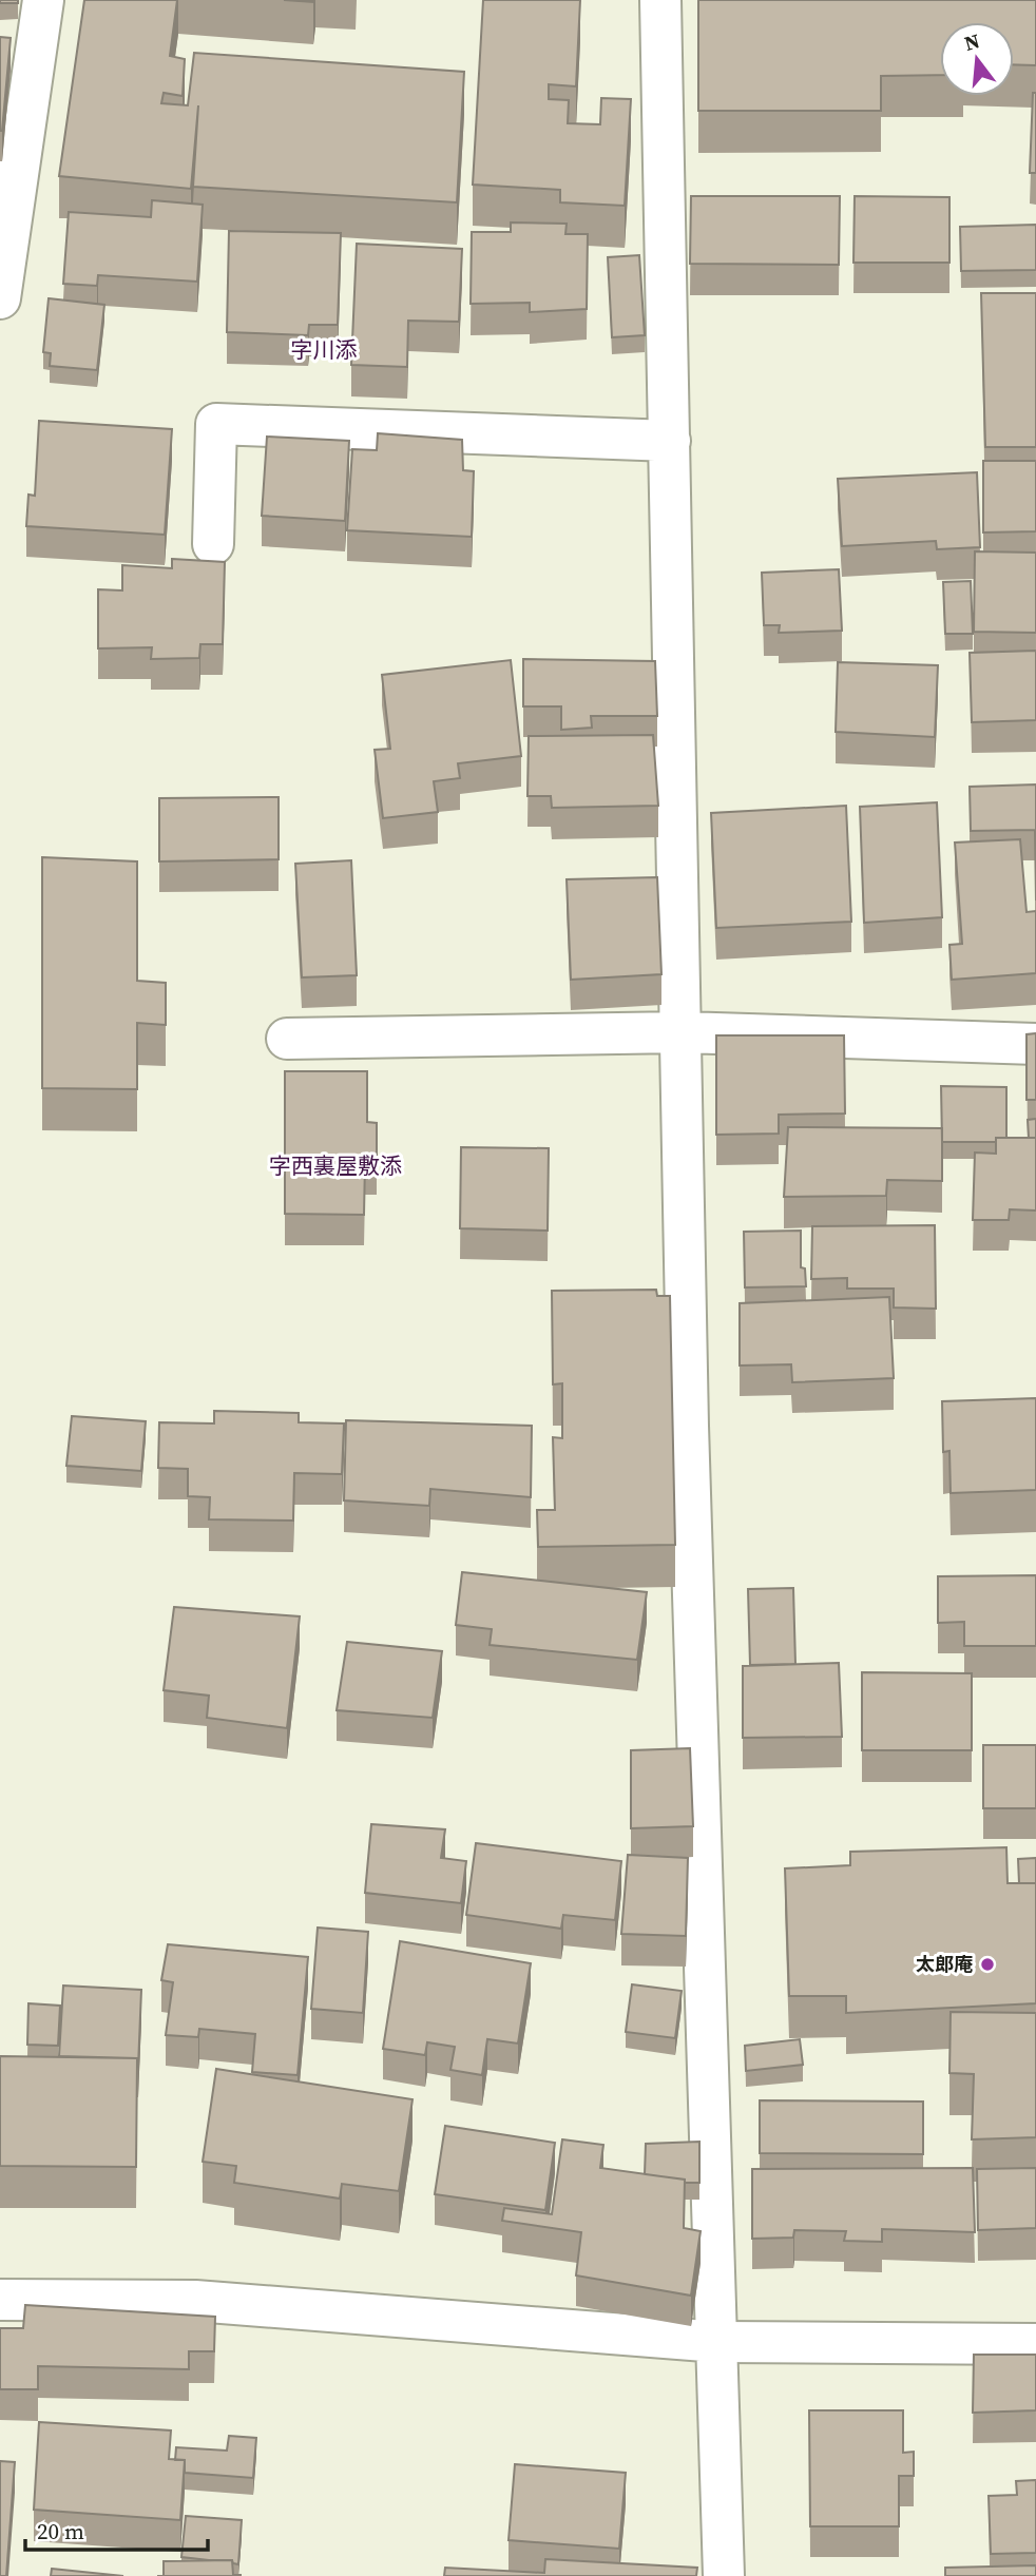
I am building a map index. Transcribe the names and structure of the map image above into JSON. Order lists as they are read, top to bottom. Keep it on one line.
{"districts":["字川添","字西裏屋敷添"],"places":["太郎庵"],"scale_bar":"20 m","north":"top"}
